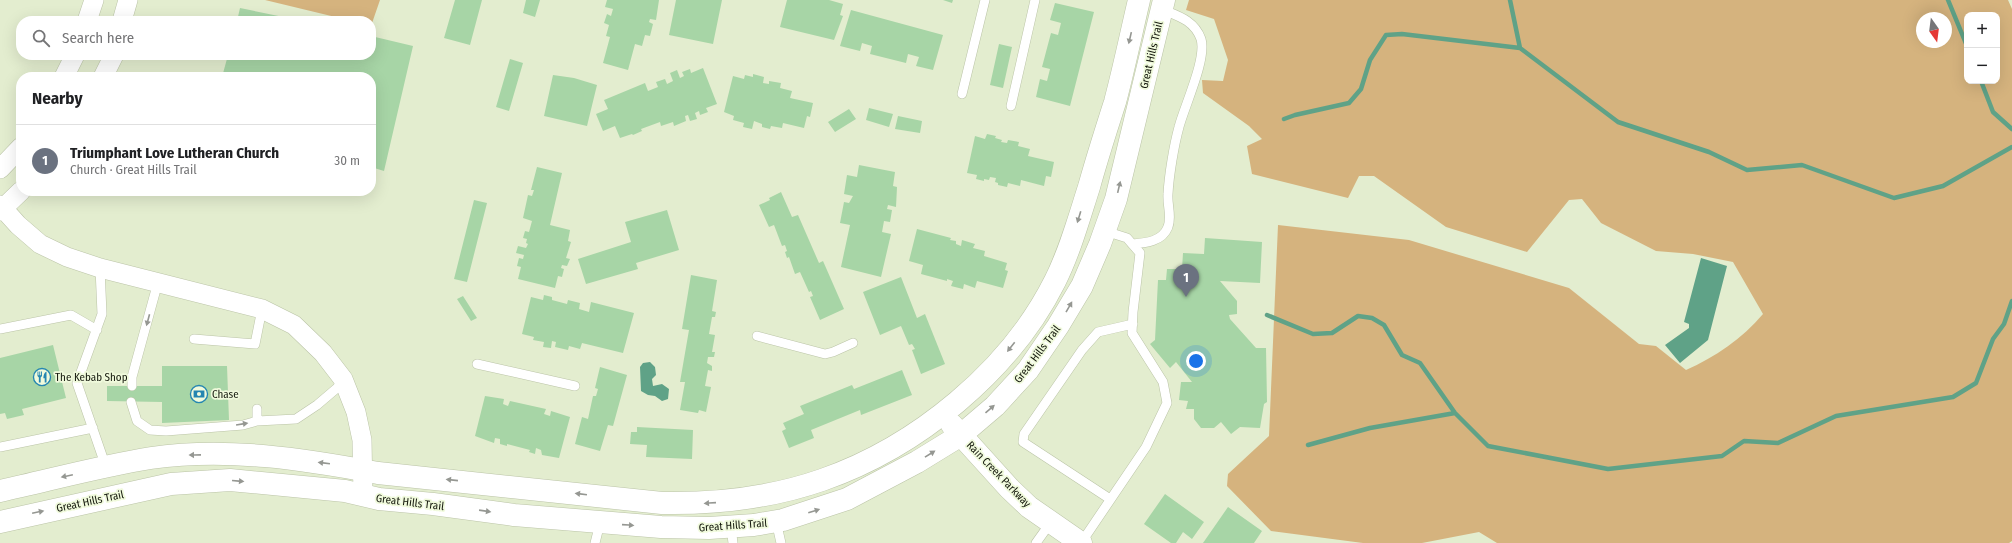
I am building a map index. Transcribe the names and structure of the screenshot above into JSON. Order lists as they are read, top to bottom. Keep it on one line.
{"streets":{"street":["Great Hills Trail","Rain Creek Parkway"]},"crossings":[["Great Hills Trail","Rain Creek Parkway"]],"one_way":["Great Hills Trail"],"places":{"restaurant":["The Kebab Shop"],"bank":["Chase"]},"north":"bottom","page":{"map_buttons":["+","−"],"search":"Search here","heading":"Nearby","list":[{"mark":"1","name":"Triumphant Love Lutheran Church","note":"Church · Great Hills Trail","value":"30 m"}],"pins":"1"}}
